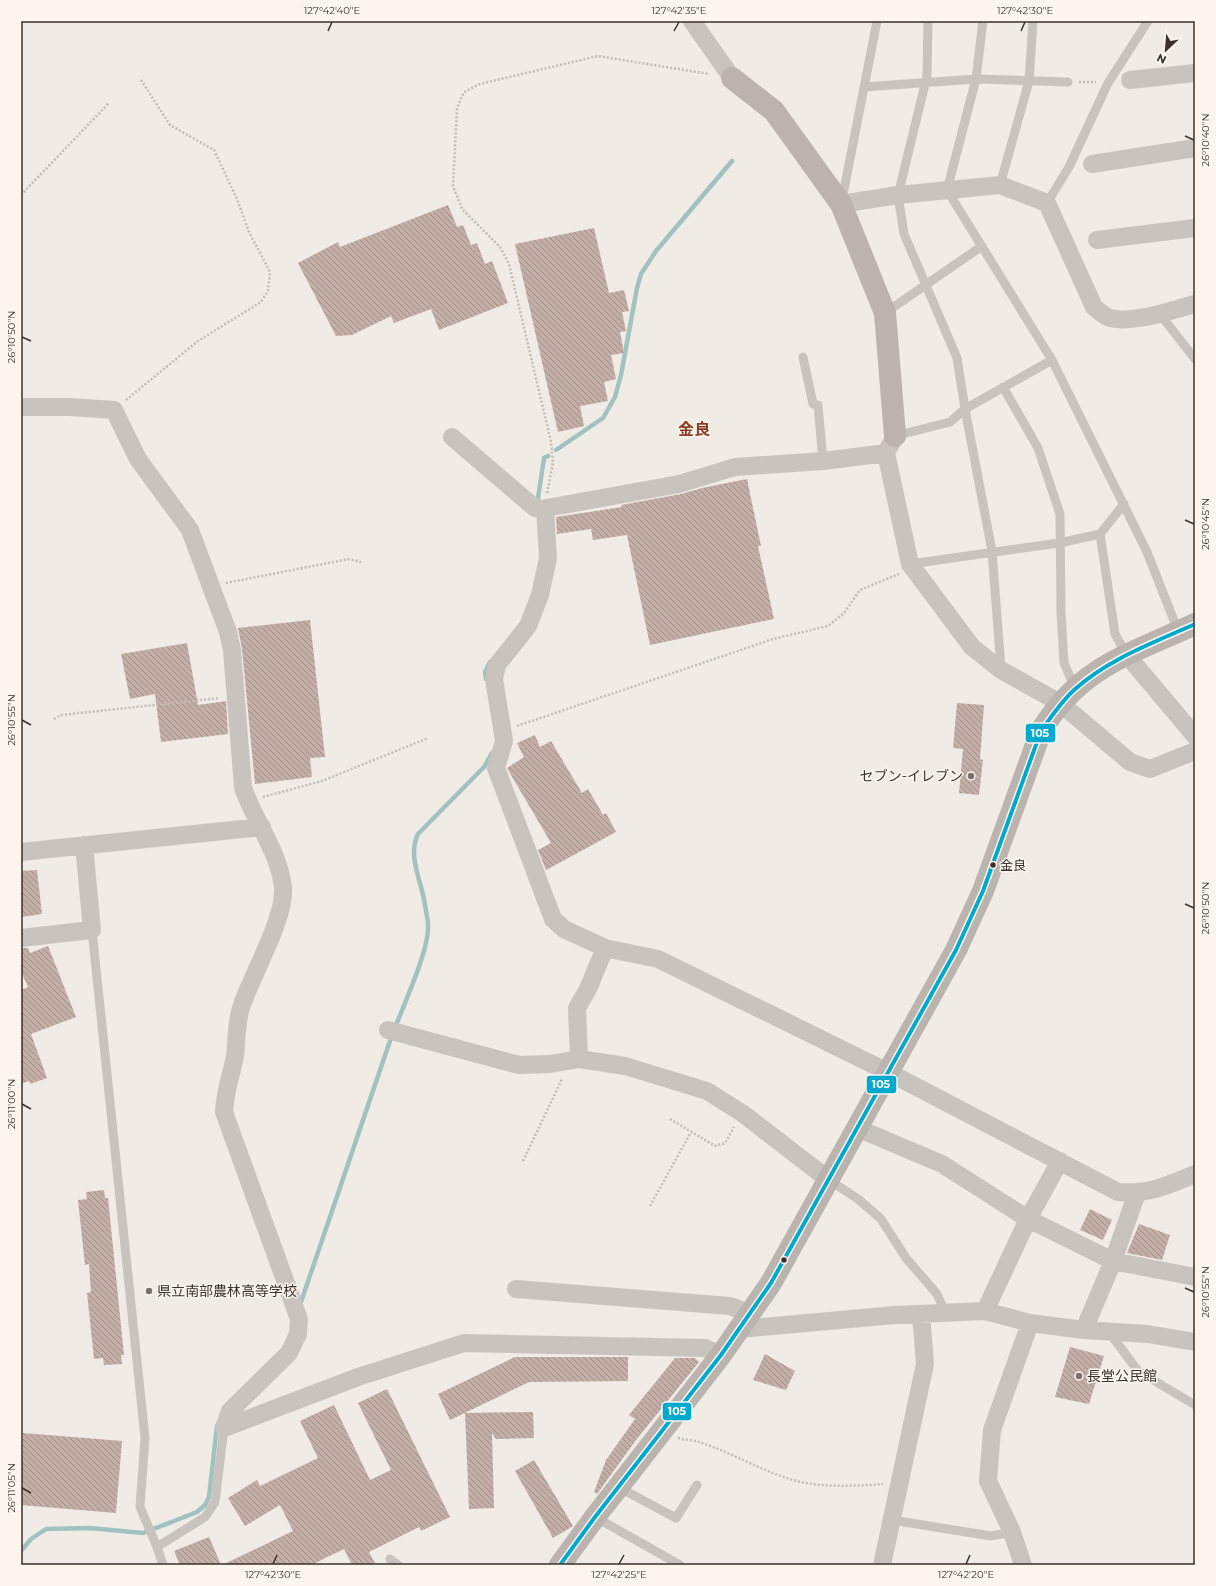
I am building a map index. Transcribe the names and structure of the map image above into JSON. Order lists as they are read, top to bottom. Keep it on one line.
{"districts":["金良"],"places":["セブン-イレブン","金良","県立南部農林高等学校","長堂公民館"],"lines":["transit line 105"],"north":"bottom left","coordinates":["127°42'40\"E","127°42'35\"E","127°42'30\"E","26°10'40\"N","26°10'50\"N","26°10'45\"N","26°10'55\"N","26°11'00\"N","26°11'05\"N","127°42'25\"E","127°42'20\"E"]}
